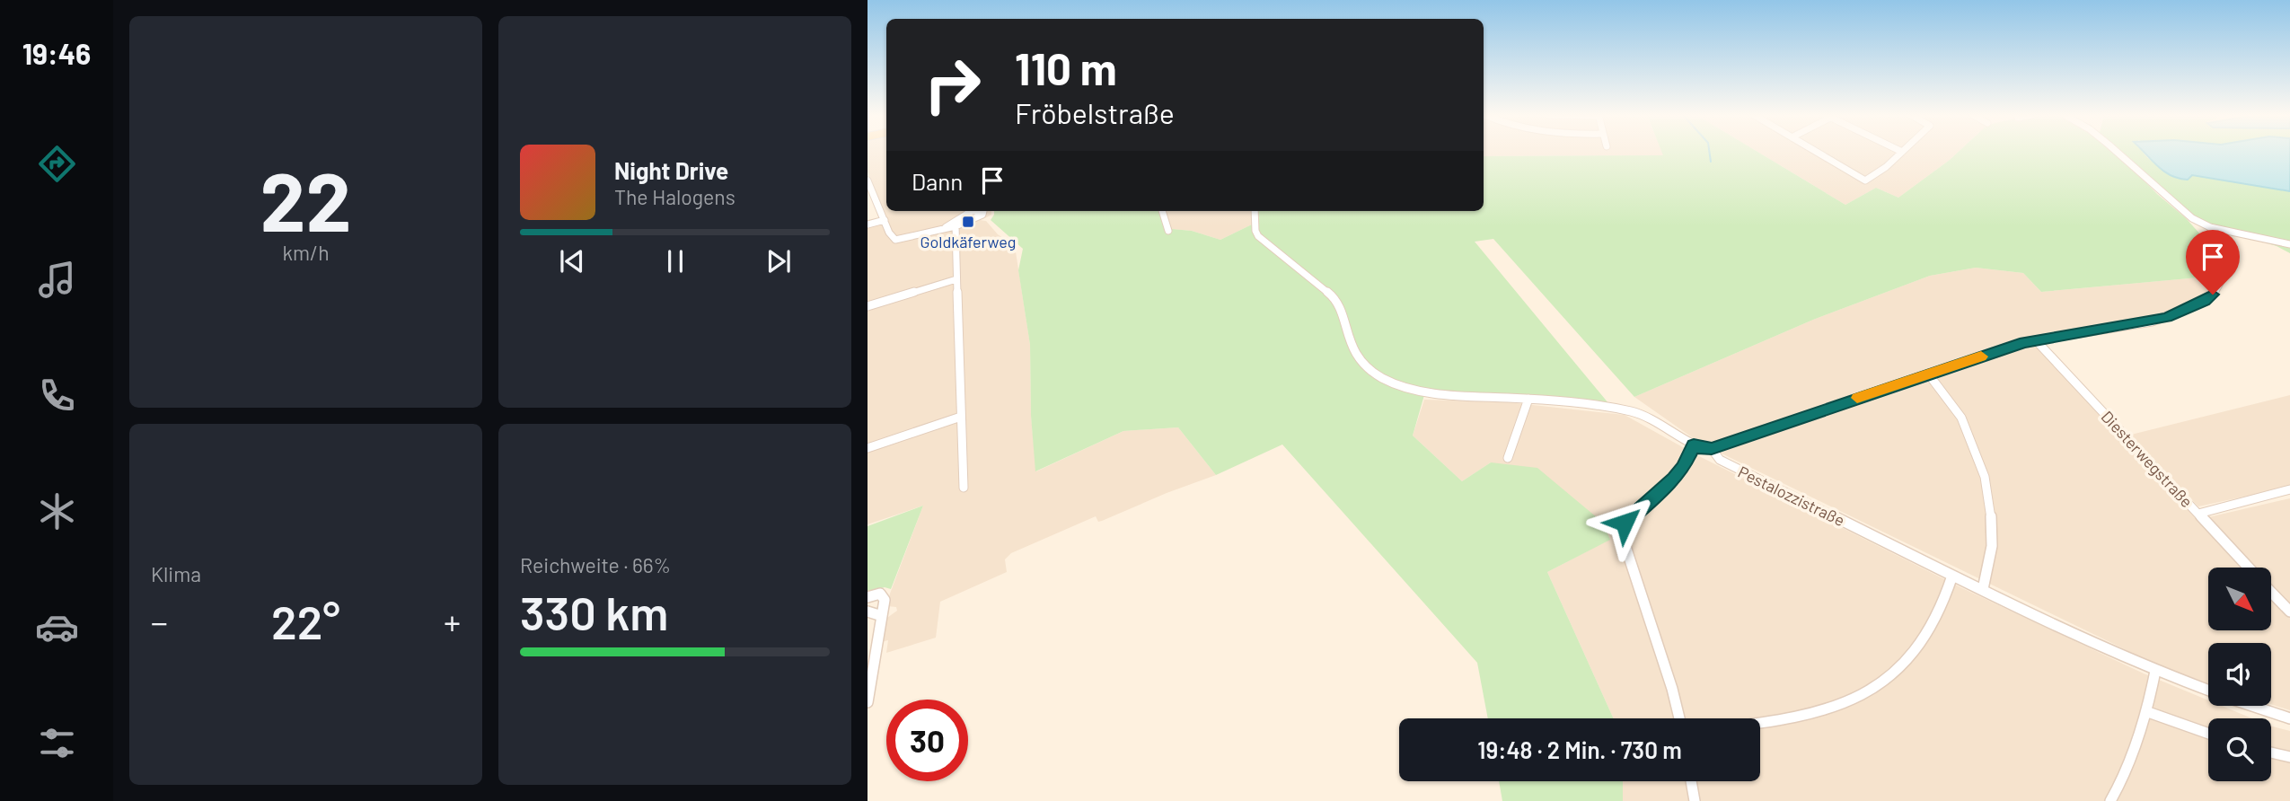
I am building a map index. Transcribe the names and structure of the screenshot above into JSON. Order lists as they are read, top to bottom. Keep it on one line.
{"streets":{"street":["Diesterwegstraße","Pestalozzistraße"]},"places":{"transit":["Goldkäferweg"]},"north":"bottom right","page":{"tabs":"19:46","tile":[["22","km/h"],"Klima",["Reichweite · 66%","330 km"]],"turn":["110 m","Fröbelstraße"],"song":["Night Drive","The Halogens"],"then":"Dann","heat":["−","22°","+"],"limit":"30","trip":"19:48 · 2 Min. · 730 m"}}
